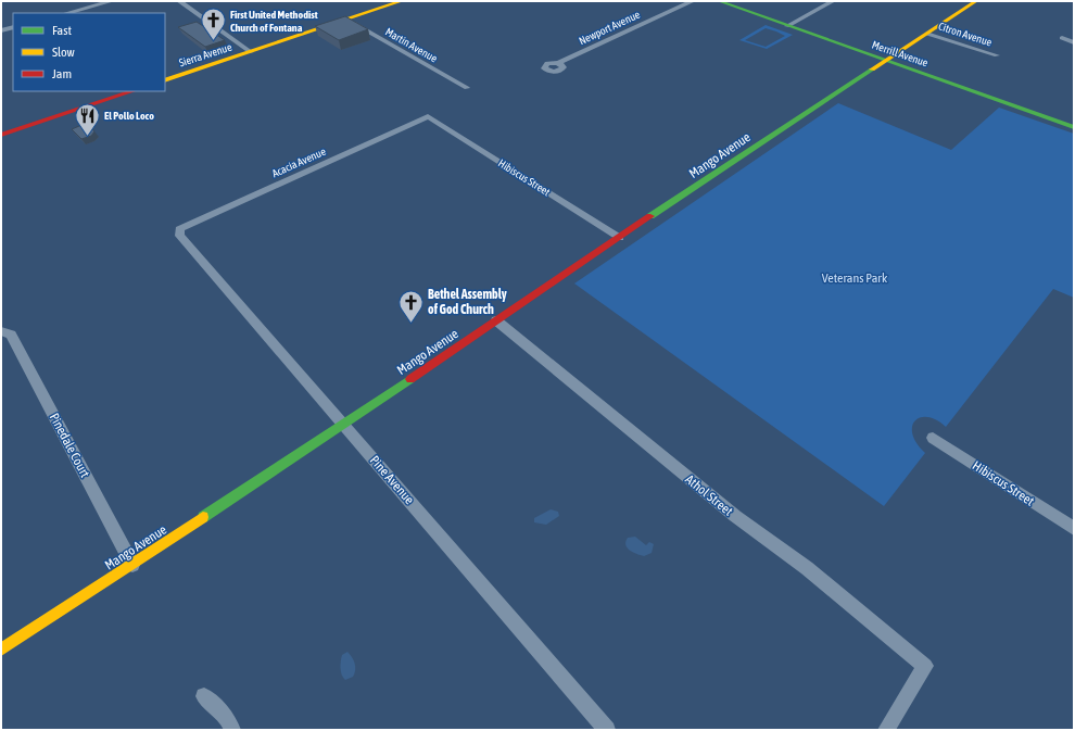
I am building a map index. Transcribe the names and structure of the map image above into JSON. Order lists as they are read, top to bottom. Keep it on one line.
{"streets":{"street":["Newport Avenue","Citron Avenue","Martin Avenue","Merrill Avenue","Sierra Avenue","Mango Avenue","Acacia Avenue","Hibiscus Street","Pinedale Court","Pine Avenue","Athol Street"]},"crossings":[["Citron Avenue","Mango Avenue"],["Martin Avenue","Sierra Avenue"],["Merrill Avenue","Mango Avenue"],["Mango Avenue","Hibiscus Street"],["Mango Avenue","Pinedale Court"],["Mango Avenue","Pine Avenue"],["Mango Avenue","Athol Street"],["Acacia Avenue","Hibiscus Street"],["Acacia Avenue","Pine Avenue"]],"parks":["Veterans Park"],"places":{"church":["First United Methodist Church of Fontana","Bethel Assembly of God Church"],"restaurant":["El Pollo Loco"]},"legend":["Fast","Slow","Jam"]}
